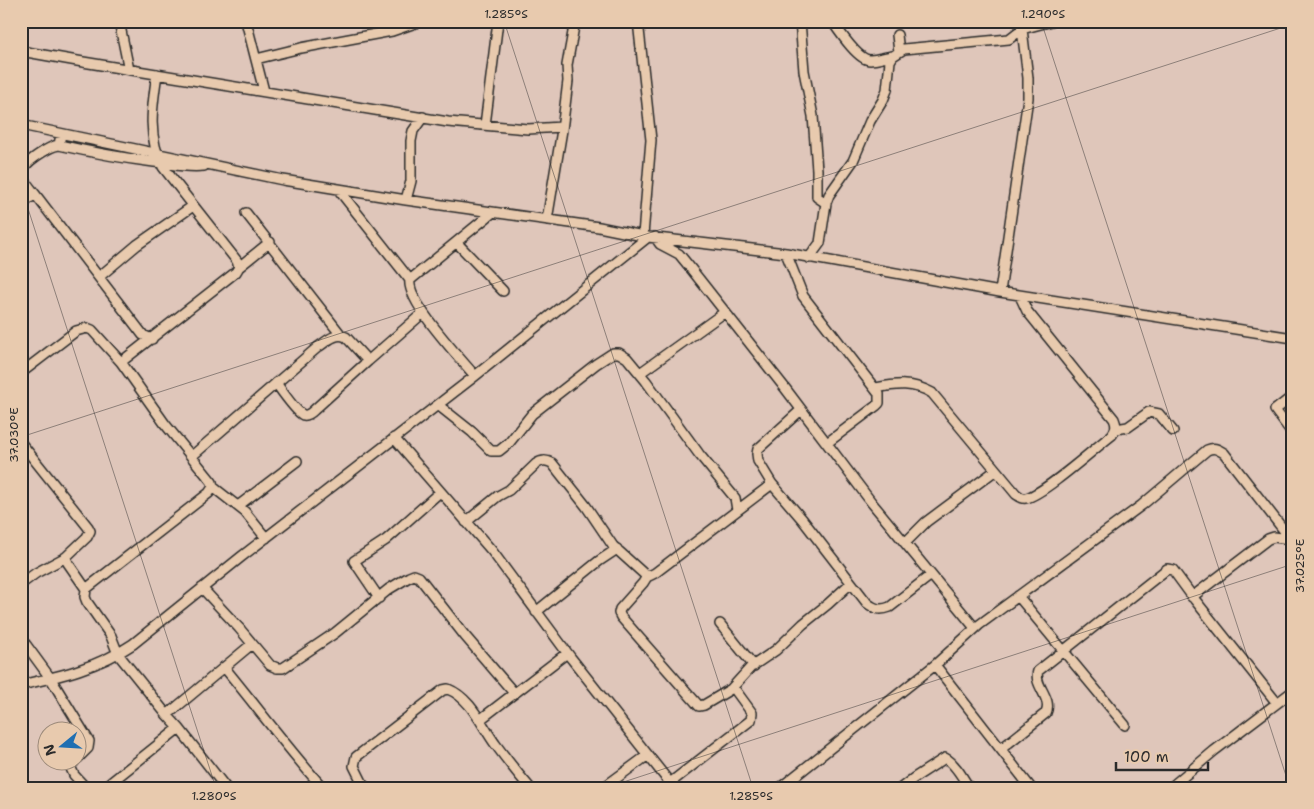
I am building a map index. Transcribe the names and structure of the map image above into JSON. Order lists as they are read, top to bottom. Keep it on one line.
{"scale_bar":"100 m","north":"left","coordinates":["1.285°S","1.290°S","37.030°E","37.025°E","1.280°S"]}
